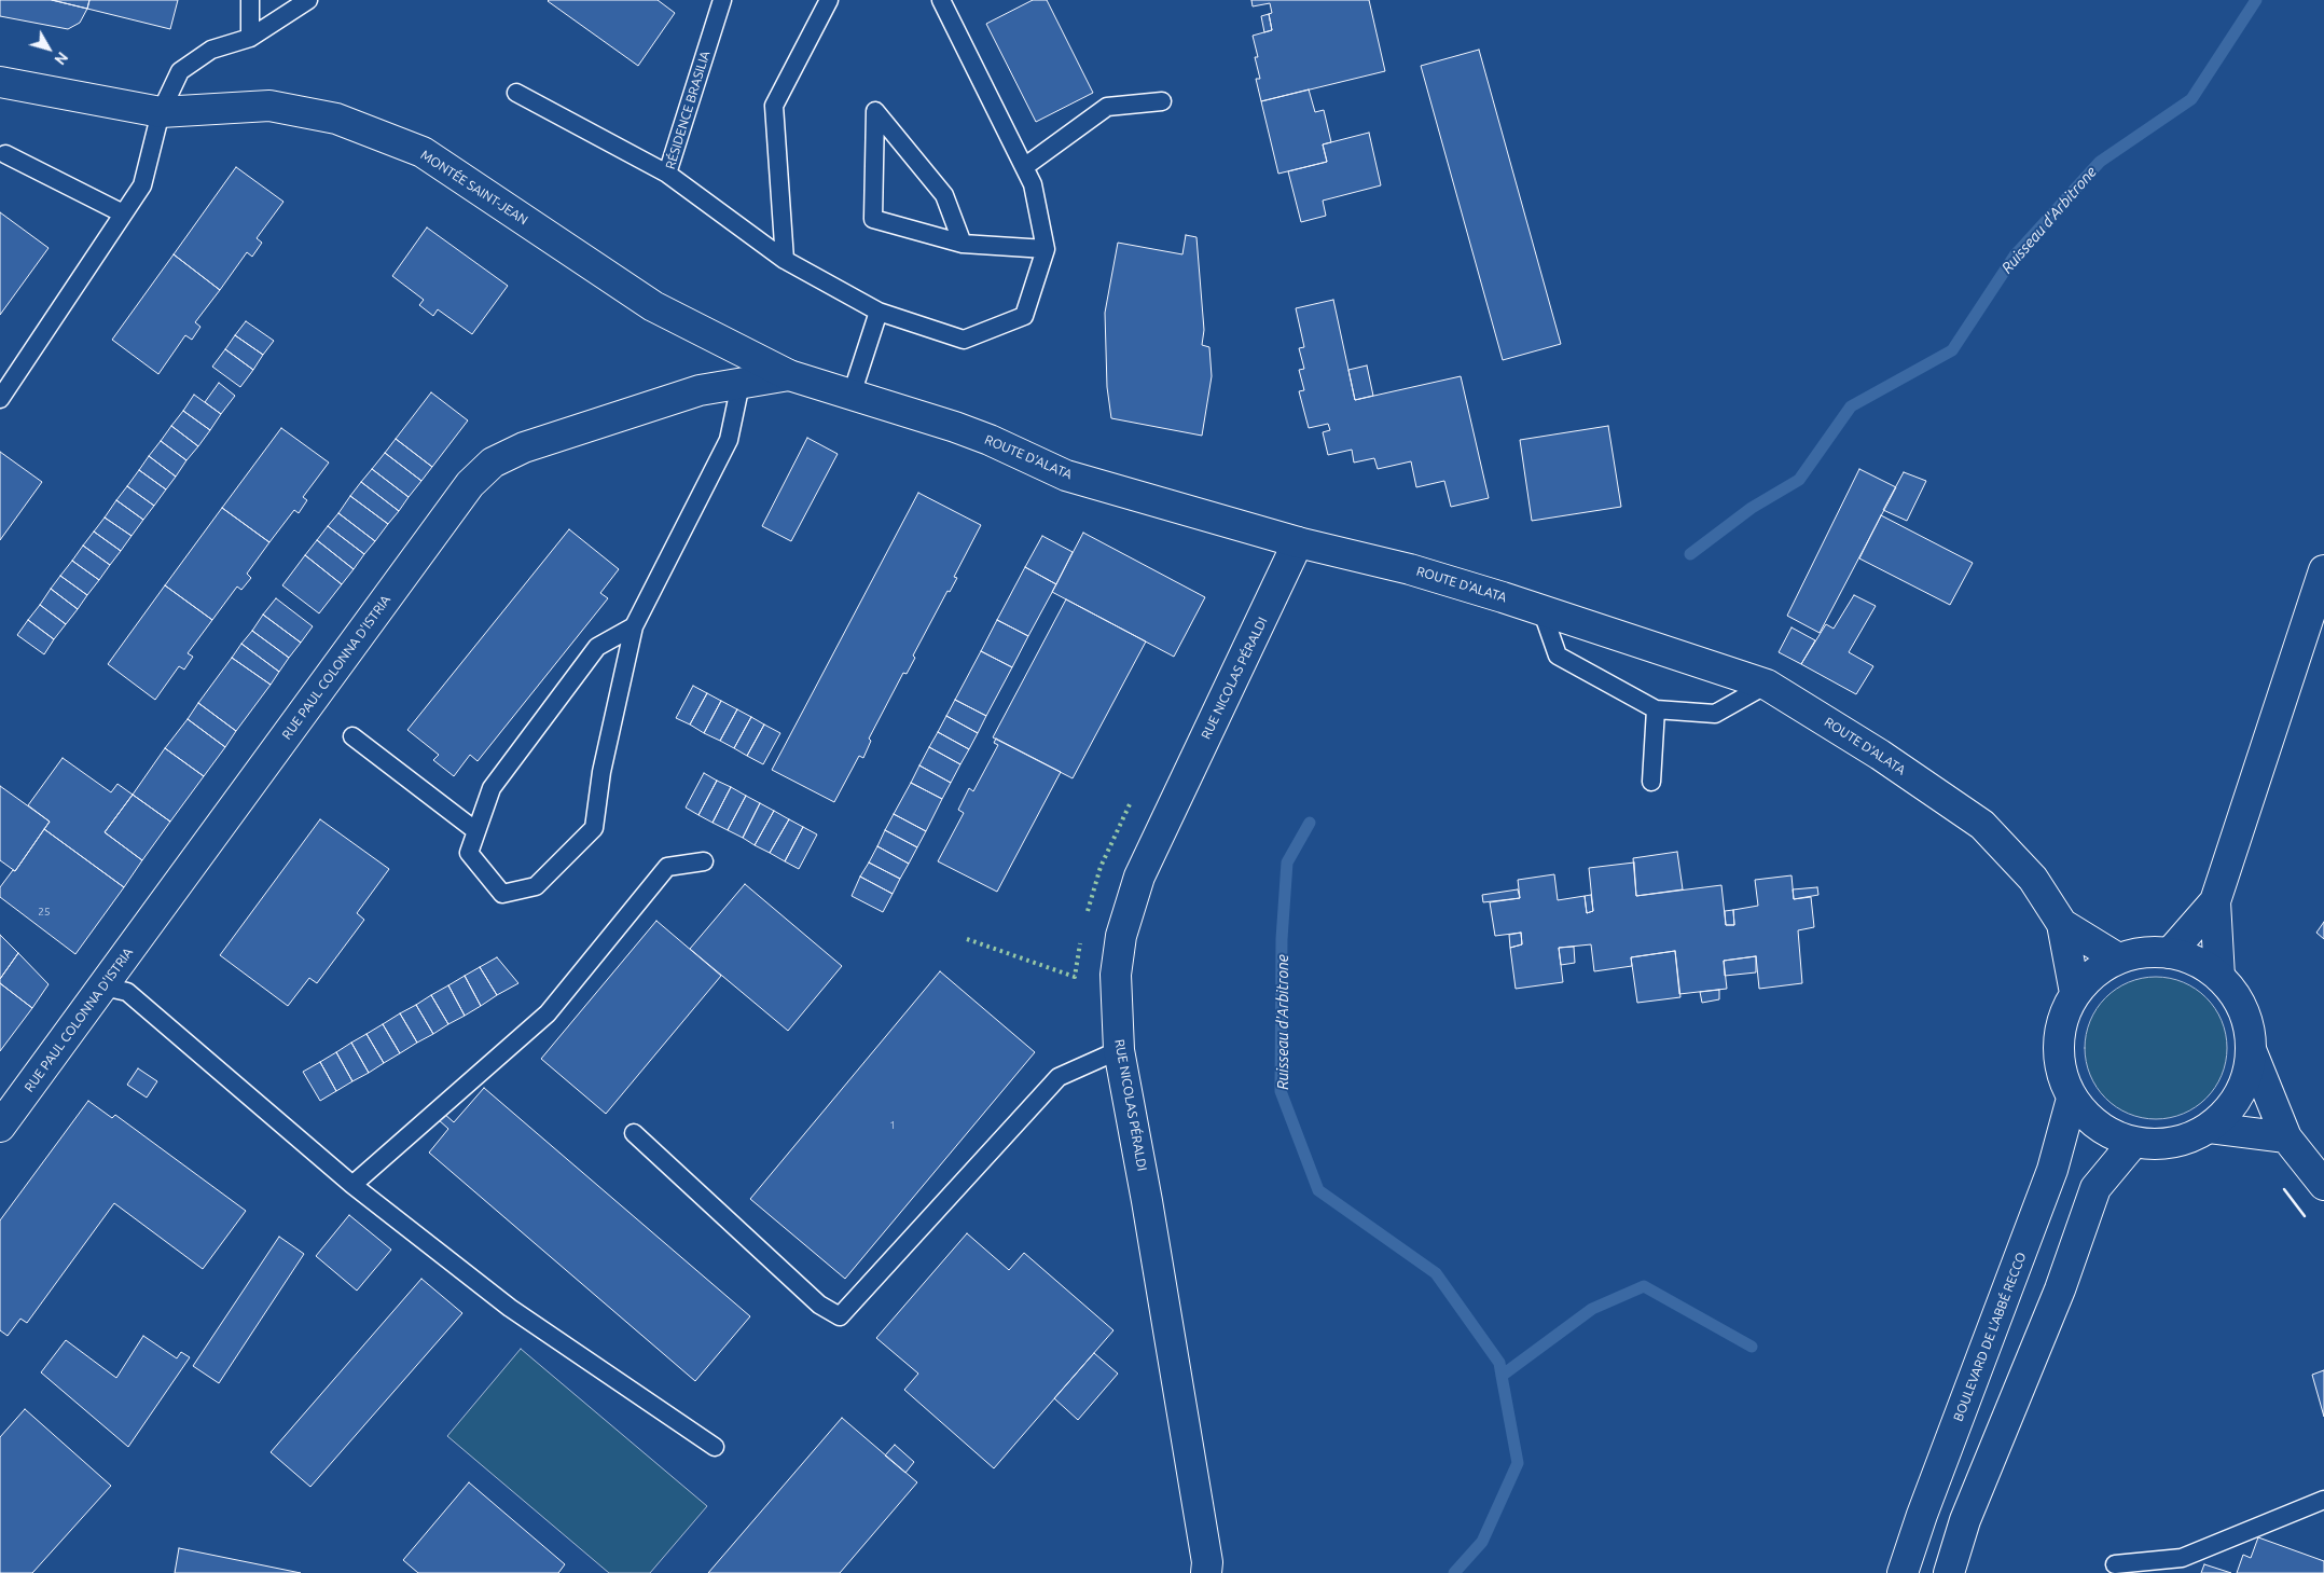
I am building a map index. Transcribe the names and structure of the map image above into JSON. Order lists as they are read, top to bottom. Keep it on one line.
{"streets":{"main road":["MONTÉE SAINT-JEAN","ROUTE D'ALATA","RUE PAUL COLONNA D'ISTRIA","RUE NICOLAS PÉRALDI","BOULEVARD DE L'ABBÉ RECCO"],"lane":["RÉSIDENCE BRASILIA"]},"crossings":[["MONTÉE SAINT-JEAN","ROUTE D'ALATA"],["MONTÉE SAINT-JEAN","RUE PAUL COLONNA D'ISTRIA"],["ROUTE D'ALATA","RUE PAUL COLONNA D'ISTRIA"],["ROUTE D'ALATA","RUE NICOLAS PÉRALDI"]],"water":["Ruisseau d'Arbitrone"],"house_numbers":["25","1"],"north":"bottom right"}
